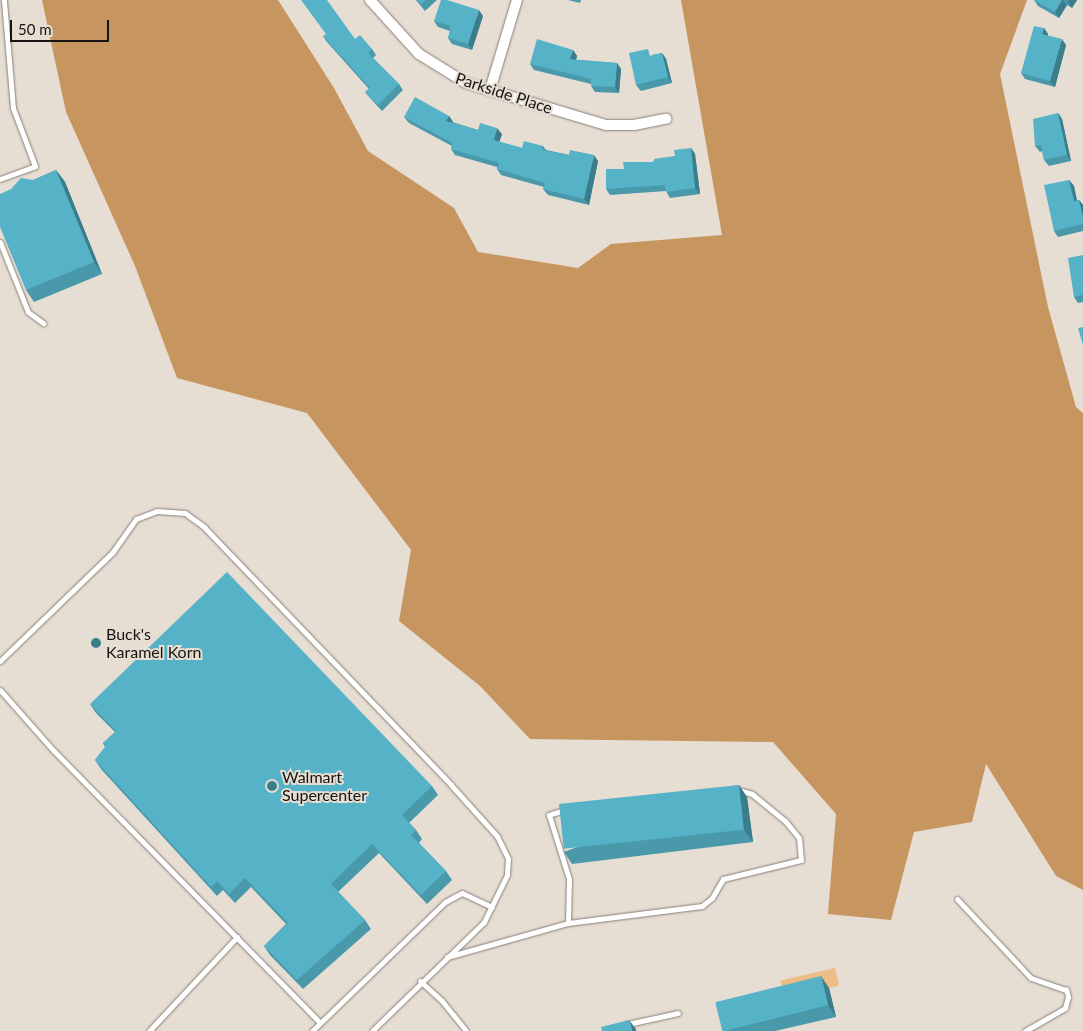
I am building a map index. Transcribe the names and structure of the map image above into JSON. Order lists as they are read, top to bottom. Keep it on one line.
{"streets":{"street":["Parkside Place"]},"places":["Buck's Karamel Korn","Walmart Supercenter"],"scale_bar":"50 m"}
